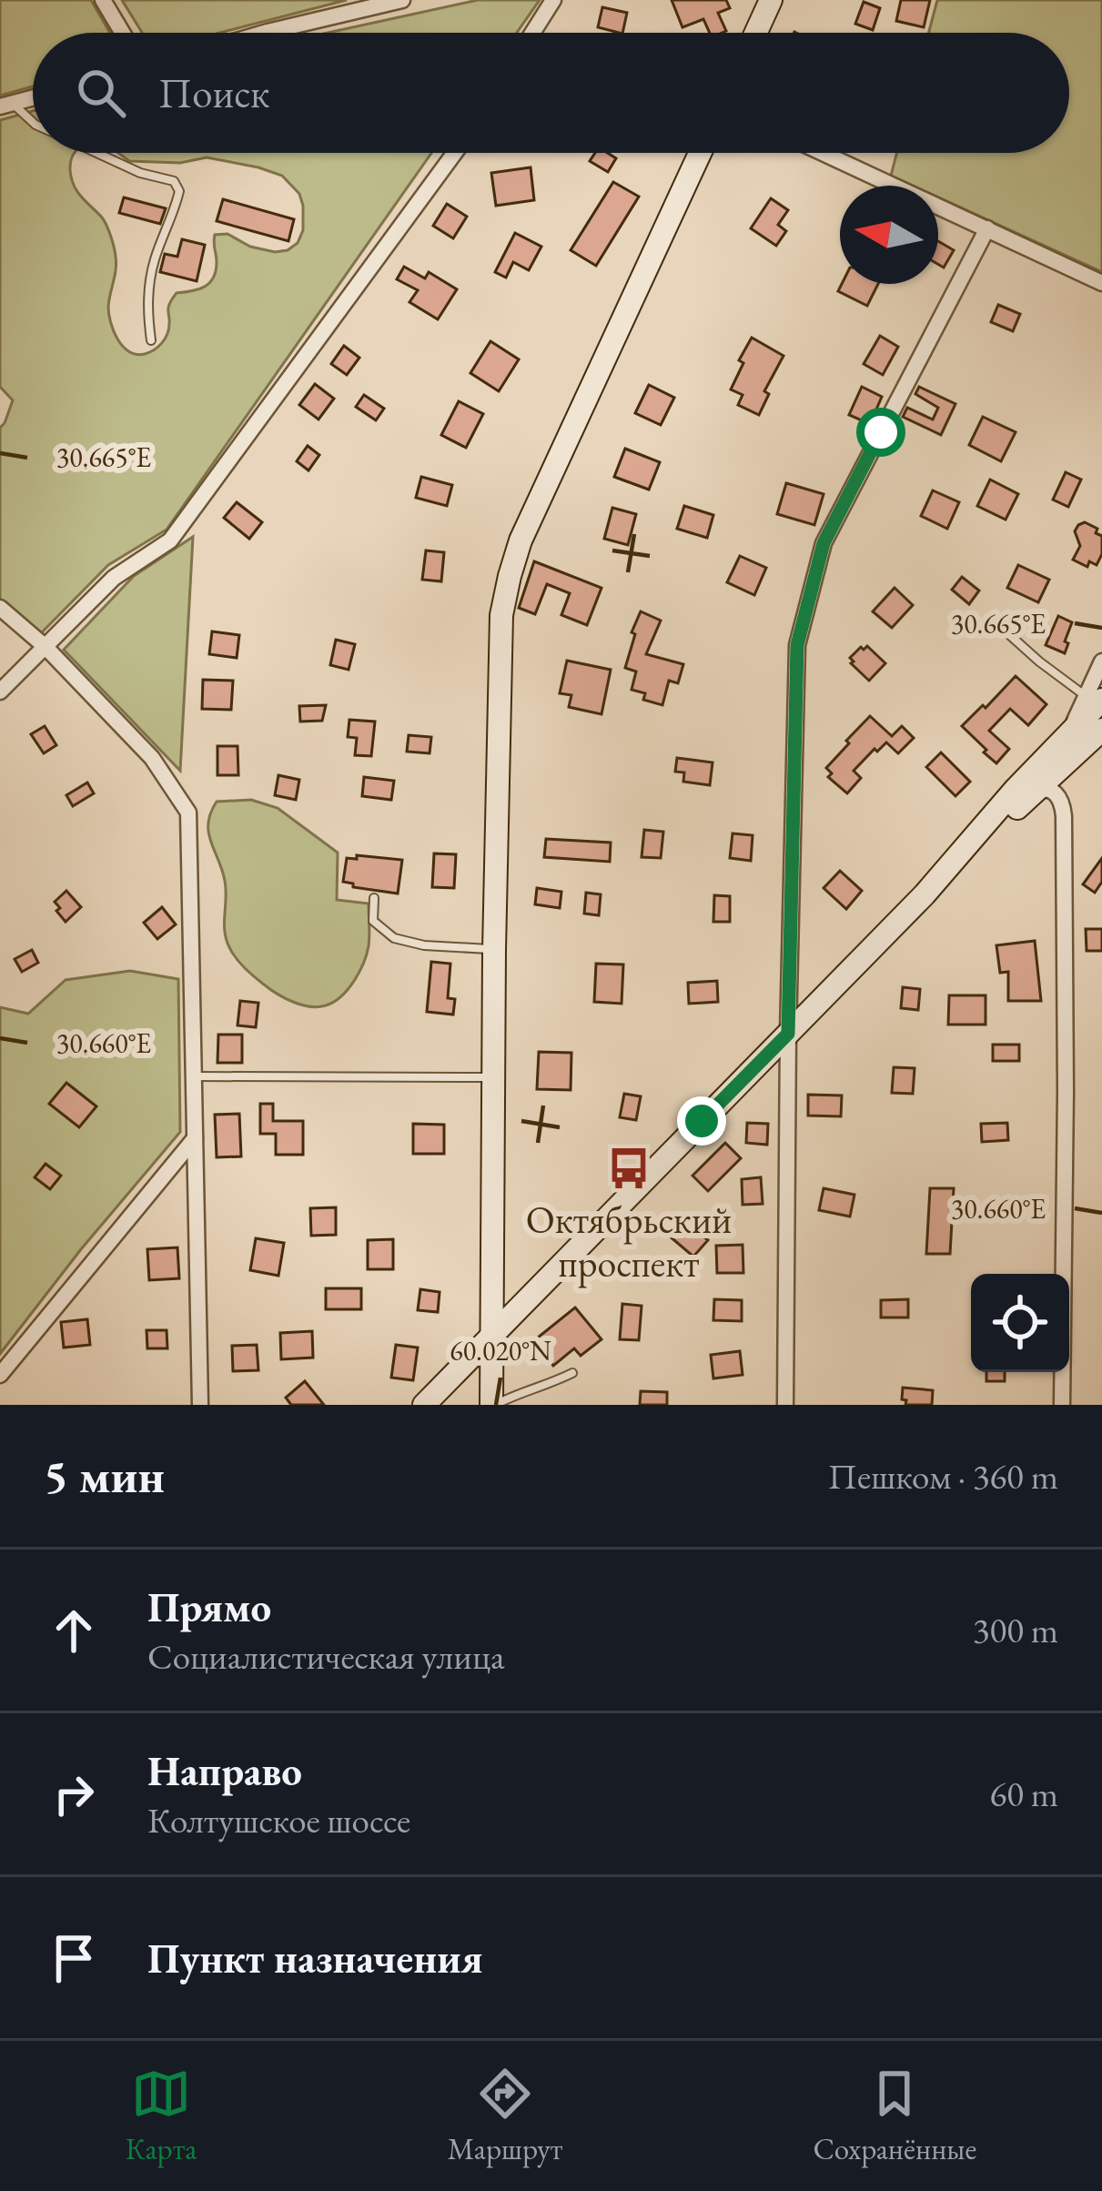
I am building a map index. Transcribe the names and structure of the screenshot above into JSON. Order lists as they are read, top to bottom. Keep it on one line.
{"places":{"bus stop":["Октябрьский проспект"]},"north":"left","page":{"search":"Поиск","heading":["5 мин","Пешком · 360 m"],"list":[["Прямо","Социалистическая улица","300 m"],["Направо","Колтушское шоссе","60 m"],"Пункт назначения"],"nav":["Карта","Маршрут","Сохранённые"]},"coordinates":["30.665°E","30.660°E","60.020°N"]}
